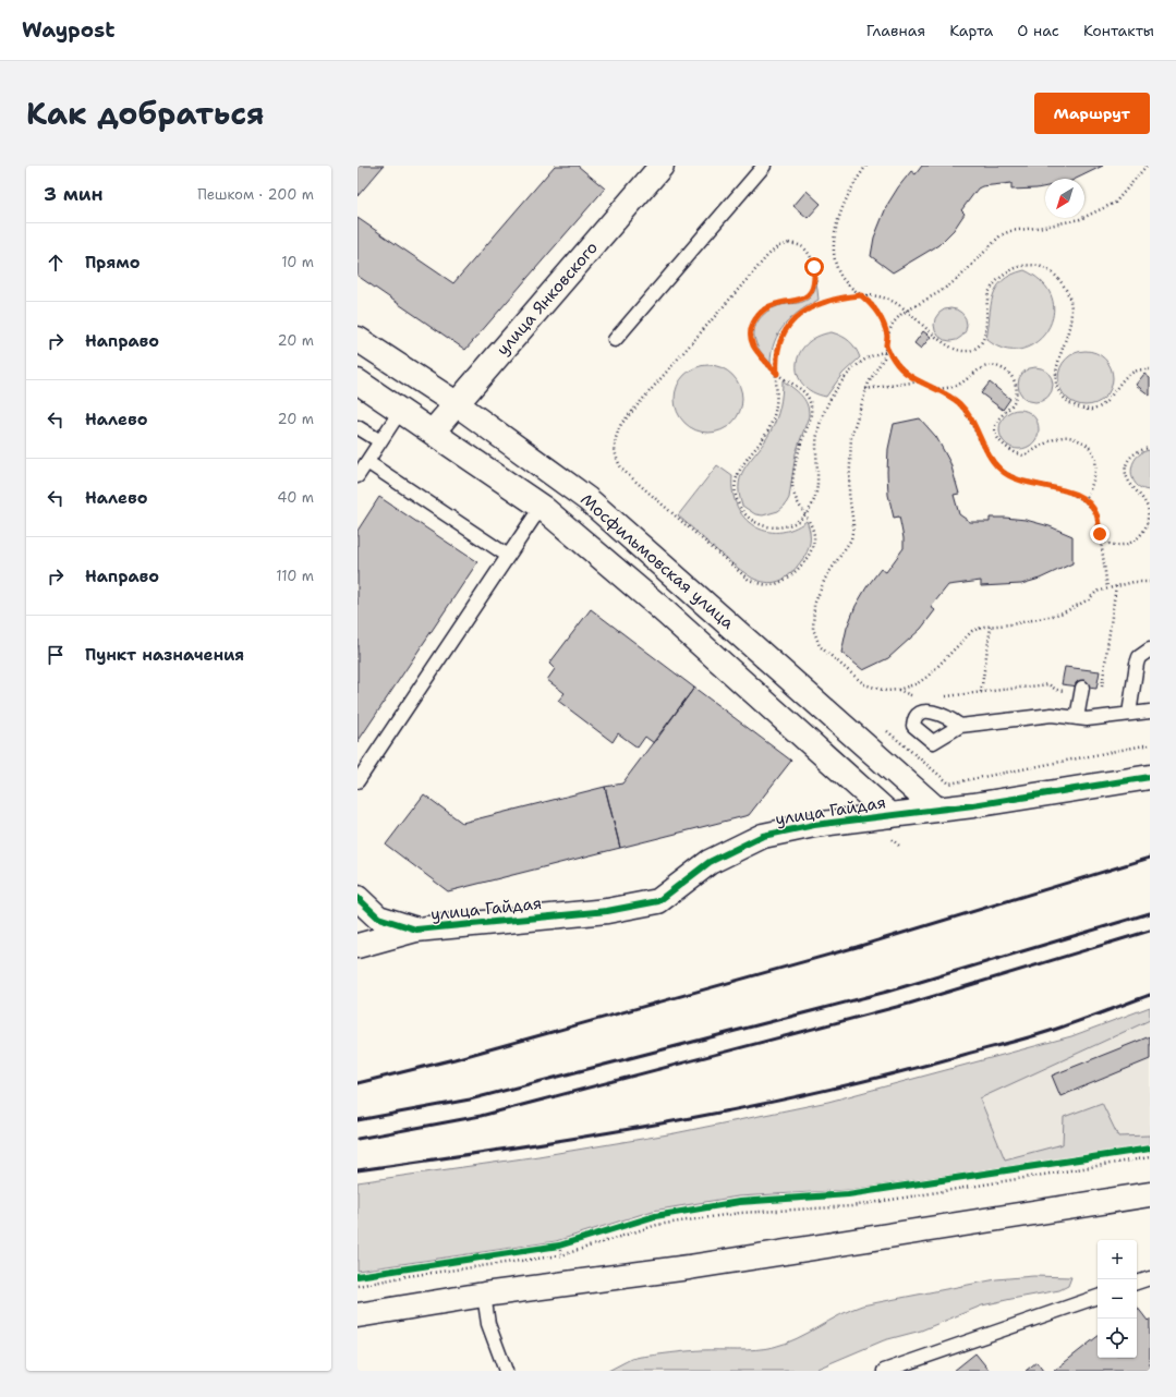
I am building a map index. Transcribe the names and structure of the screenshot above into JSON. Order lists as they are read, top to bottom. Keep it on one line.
{"streets":{"street":["улица Янковского","Мосфильмовская улица","улица Гайдая"]},"crossings":[["улица Янковского","Мосфильмовская улица"],["Мосфильмовская улица","улица Гайдая"]],"north":"bottom left","page":{"header":"Waypost","nav":["Главная","Карта","О нас","Контакты"],"title":"Как добраться","buttons":"Маршрут","heading":["3 мин","Пешком · 200 m"],"list":[["Прямо","10 m"],["Направо","20 m"],["Налево","20 m"],["Налево","40 m"],["Направо","110 m"],"Пункт назначения"],"map_buttons":["+","−"]}}
